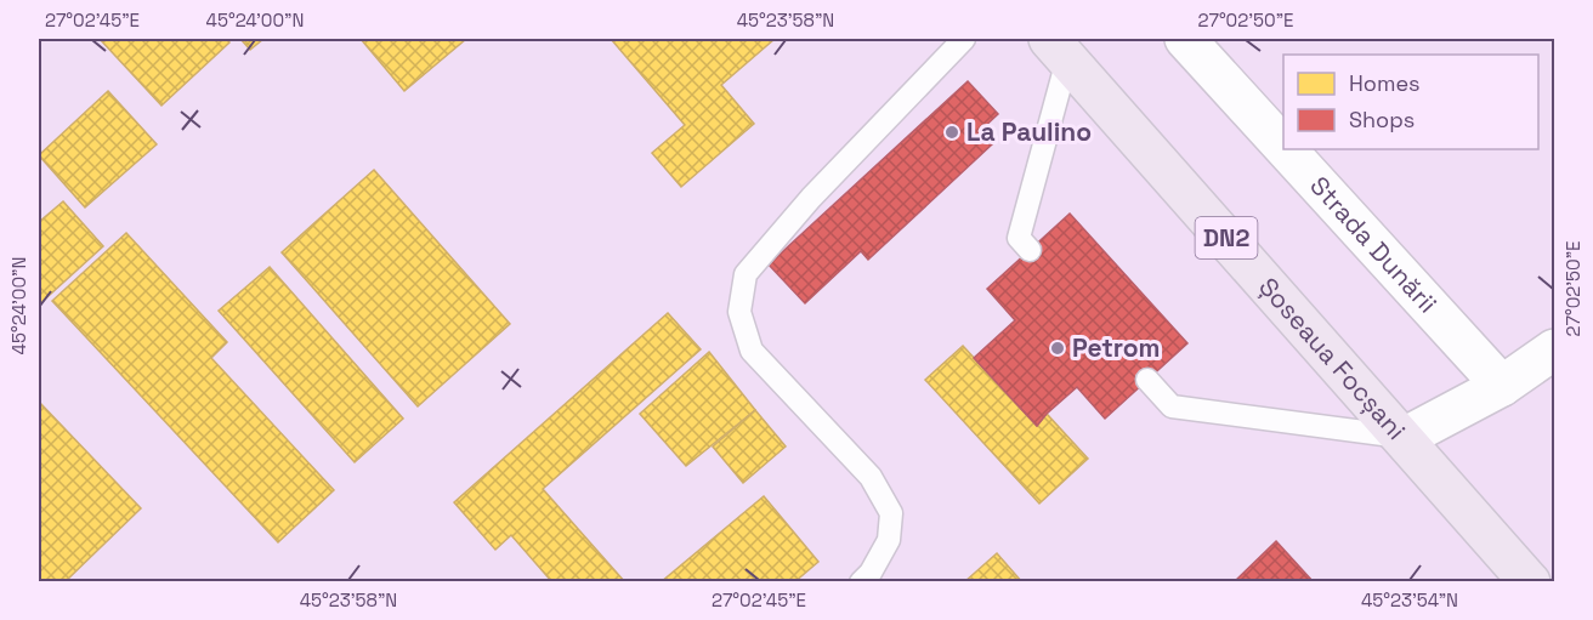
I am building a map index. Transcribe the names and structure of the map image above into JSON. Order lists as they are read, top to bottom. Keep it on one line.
{"streets":{"main road":["DN2","Șoseaua Focșani"],"street":["Strada Dunării"]},"places":["La Paulino","Petrom"],"legend":["Homes","Shops"],"coordinates":["27°02'45\"E","45°24'00\"N","45°23'58\"N","27°02'50\"E","45°23'54\"N"]}
